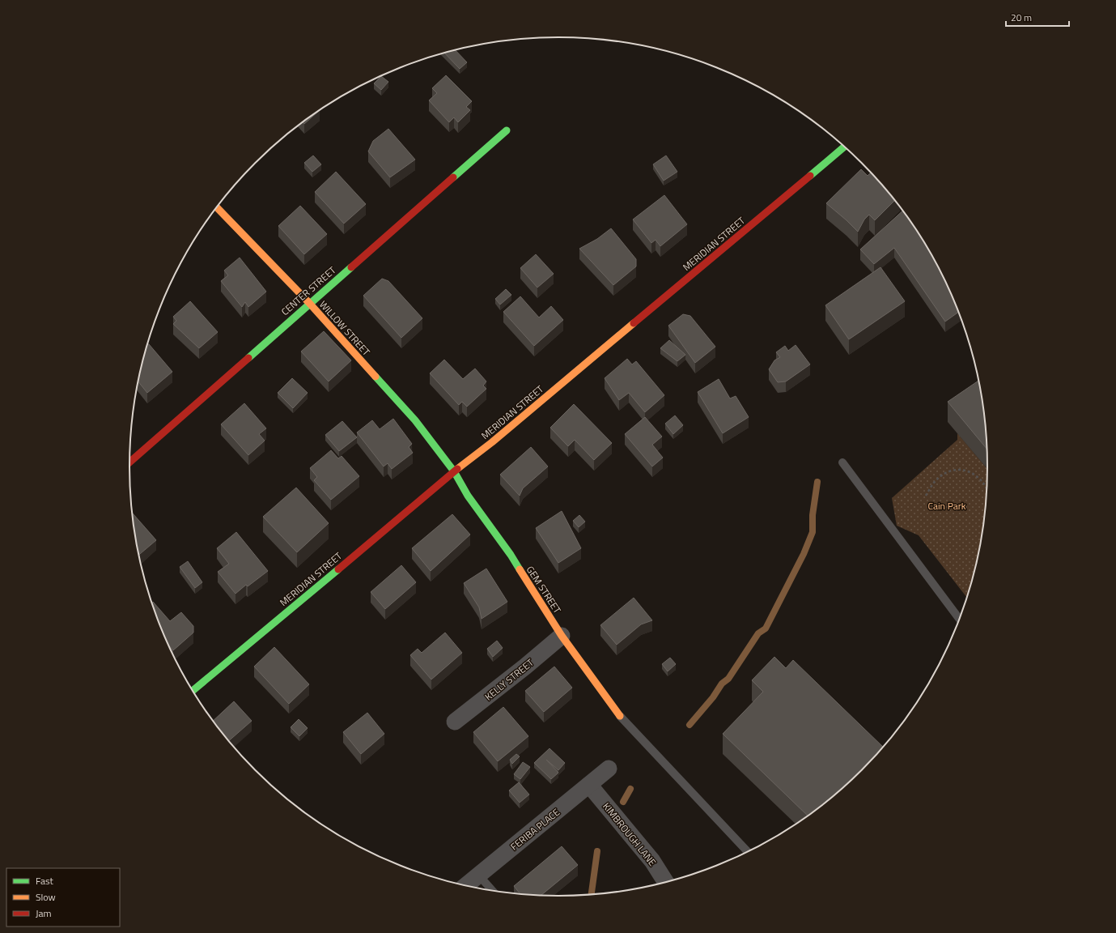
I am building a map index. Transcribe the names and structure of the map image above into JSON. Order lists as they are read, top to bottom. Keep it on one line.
{"streets":{"street":["MERIDIAN STREET","CENTER STREET","WILLOW STREET","GEM STREET","KELLY STREET","FERIBA PLACE","KIMBROUGH LANE"]},"crossings":[["MERIDIAN STREET","WILLOW STREET"],["MERIDIAN STREET","GEM STREET"],["CENTER STREET","WILLOW STREET"],["WILLOW STREET","GEM STREET"],["GEM STREET","KELLY STREET"],["FERIBA PLACE","KIMBROUGH LANE"]],"parks":["Cain Park"],"legend":["Fast","Slow","Jam"],"scale_bar":"20 m"}
